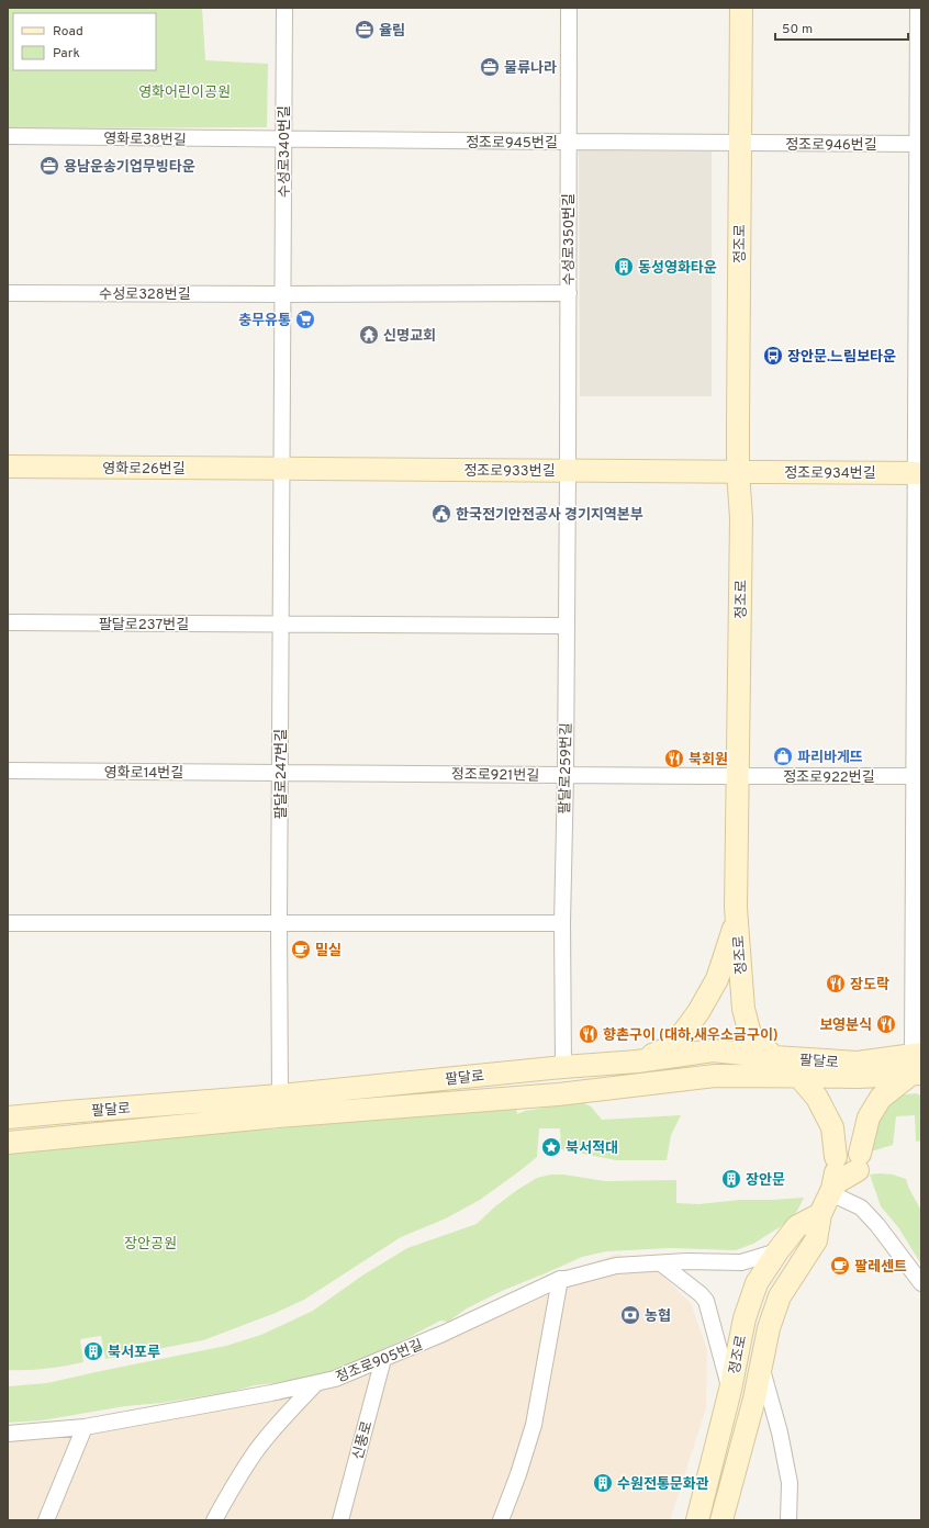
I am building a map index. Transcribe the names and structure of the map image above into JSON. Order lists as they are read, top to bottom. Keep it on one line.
{"streets":{"street":["영화로38번길","정조로945번길","정조로946번길","수성로340번길","수성로350번길","정조로","수성로328번길","영화로26번길","정조로933번길","정조로934번길","팔달로237번길","팔달로259번길","영화로14번길","팔달로247번길","정조로921번길","정조로922번길","팔달로","정조로905번길","신풍로"]},"crossings":[["영화로38번길","정조로945번길"],["영화로38번길","수성로340번길"],["정조로945번길","정조로946번길"],["정조로945번길","수성로340번길"],["정조로945번길","수성로350번길"],["정조로945번길","정조로"],["정조로946번길","정조로"],["수성로340번길","수성로328번길"],["수성로340번길","영화로26번길"],["수성로340번길","정조로933번길"],["수성로340번길","팔달로247번길"],["수성로350번길","정조로933번길"],["수성로350번길","팔달로259번길"],["정조로","정조로933번길"],["정조로","정조로934번길"],["정조로","정조로921번길"],["정조로","정조로922번길"],["정조로","팔달로"],["정조로","정조로905번길"],["영화로26번길","정조로933번길"],["영화로26번길","팔달로247번길"],["정조로933번길","정조로934번길"],["정조로933번길","팔달로259번길"],["정조로933번길","팔달로247번길"],["팔달로237번길","팔달로247번길"],["팔달로259번길","정조로921번길"],["팔달로259번길","팔달로"],["영화로14번길","팔달로247번길"],["영화로14번길","정조로921번길"],["팔달로247번길","정조로921번길"],["팔달로247번길","팔달로"],["정조로921번길","정조로922번길"],["정조로905번길","신풍로"]],"parks":["영화어린이공원","장안공원"],"places":{"office":["율림","물류나라","용남운송기업무빙타운"],"building":["동성영화타운","장안문","북서포루","수원전통문화관"],"supermarket":["충무유통"],"temple":["신명교회"],"bus stop":["장안문.느림보타운"],"public building":["한국전기안전공사 경기지역본부"],"shop":["파리바게뜨"],"restaurant":["북회원","장도락","보영분식","향촌구이 (대하,새우소금구이)"],"cafe":["밀실","팔레센트"],"place":["북서적대"],"bank":["농협"]},"legend":["Road","Park"],"scale_bar":"50 m"}
